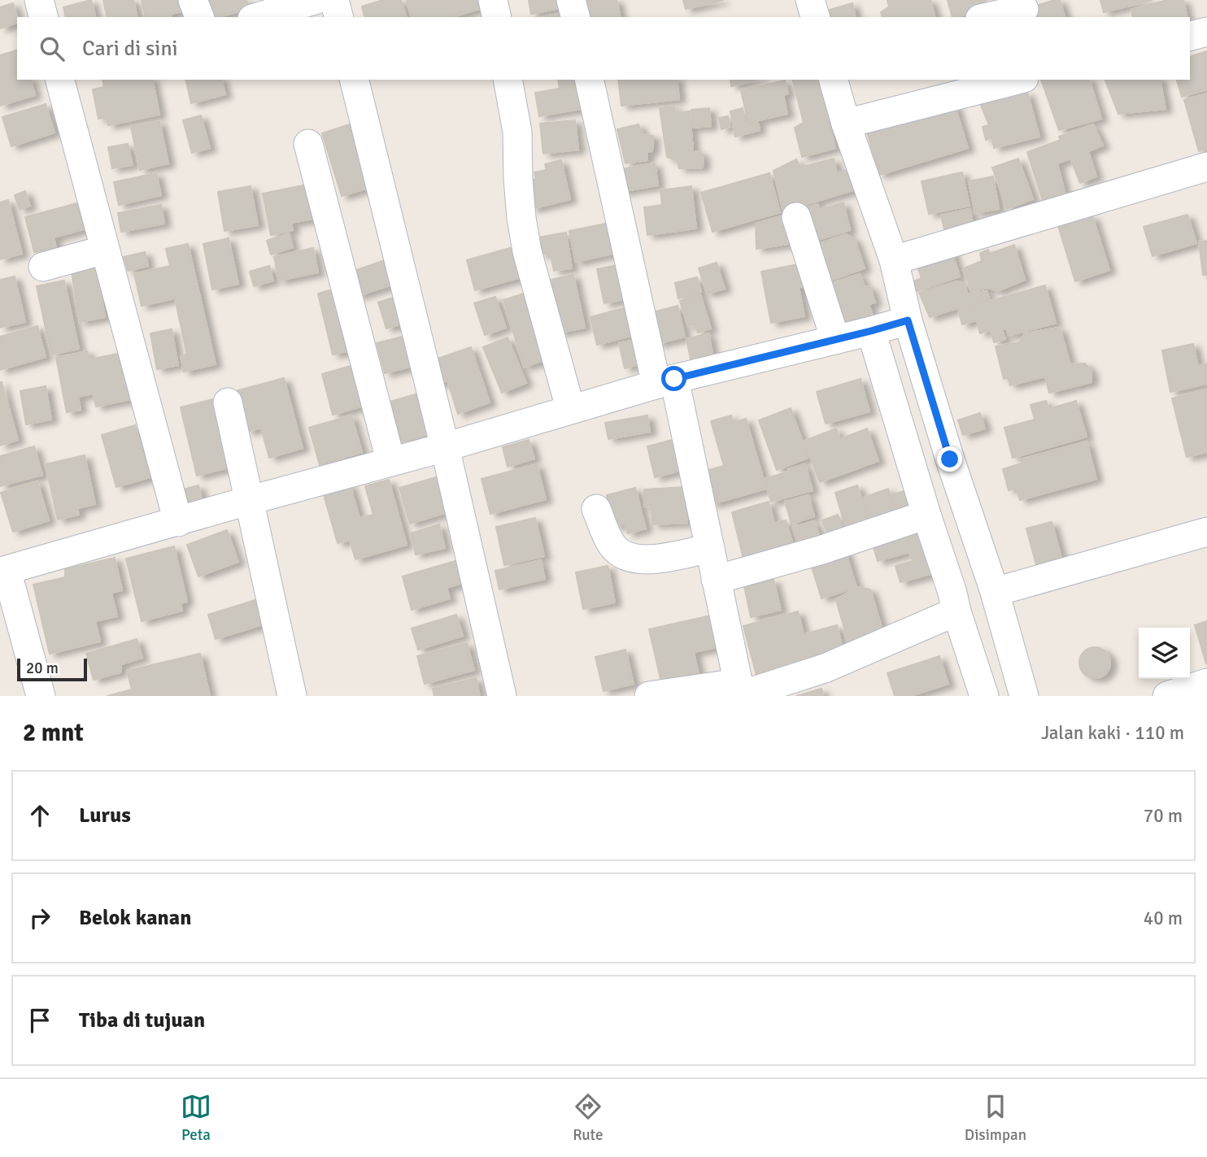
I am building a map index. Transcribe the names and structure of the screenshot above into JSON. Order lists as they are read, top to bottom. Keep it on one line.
{"scale_bar":"20 m","page":{"search":"Cari di sini","scale":"20 m","heading":["2 mnt","Jalan kaki · 110 m"],"list":[["Lurus","70 m"],["Belok kanan","40 m"],"Tiba di tujuan"],"nav":["Peta","Rute","Disimpan"]}}
